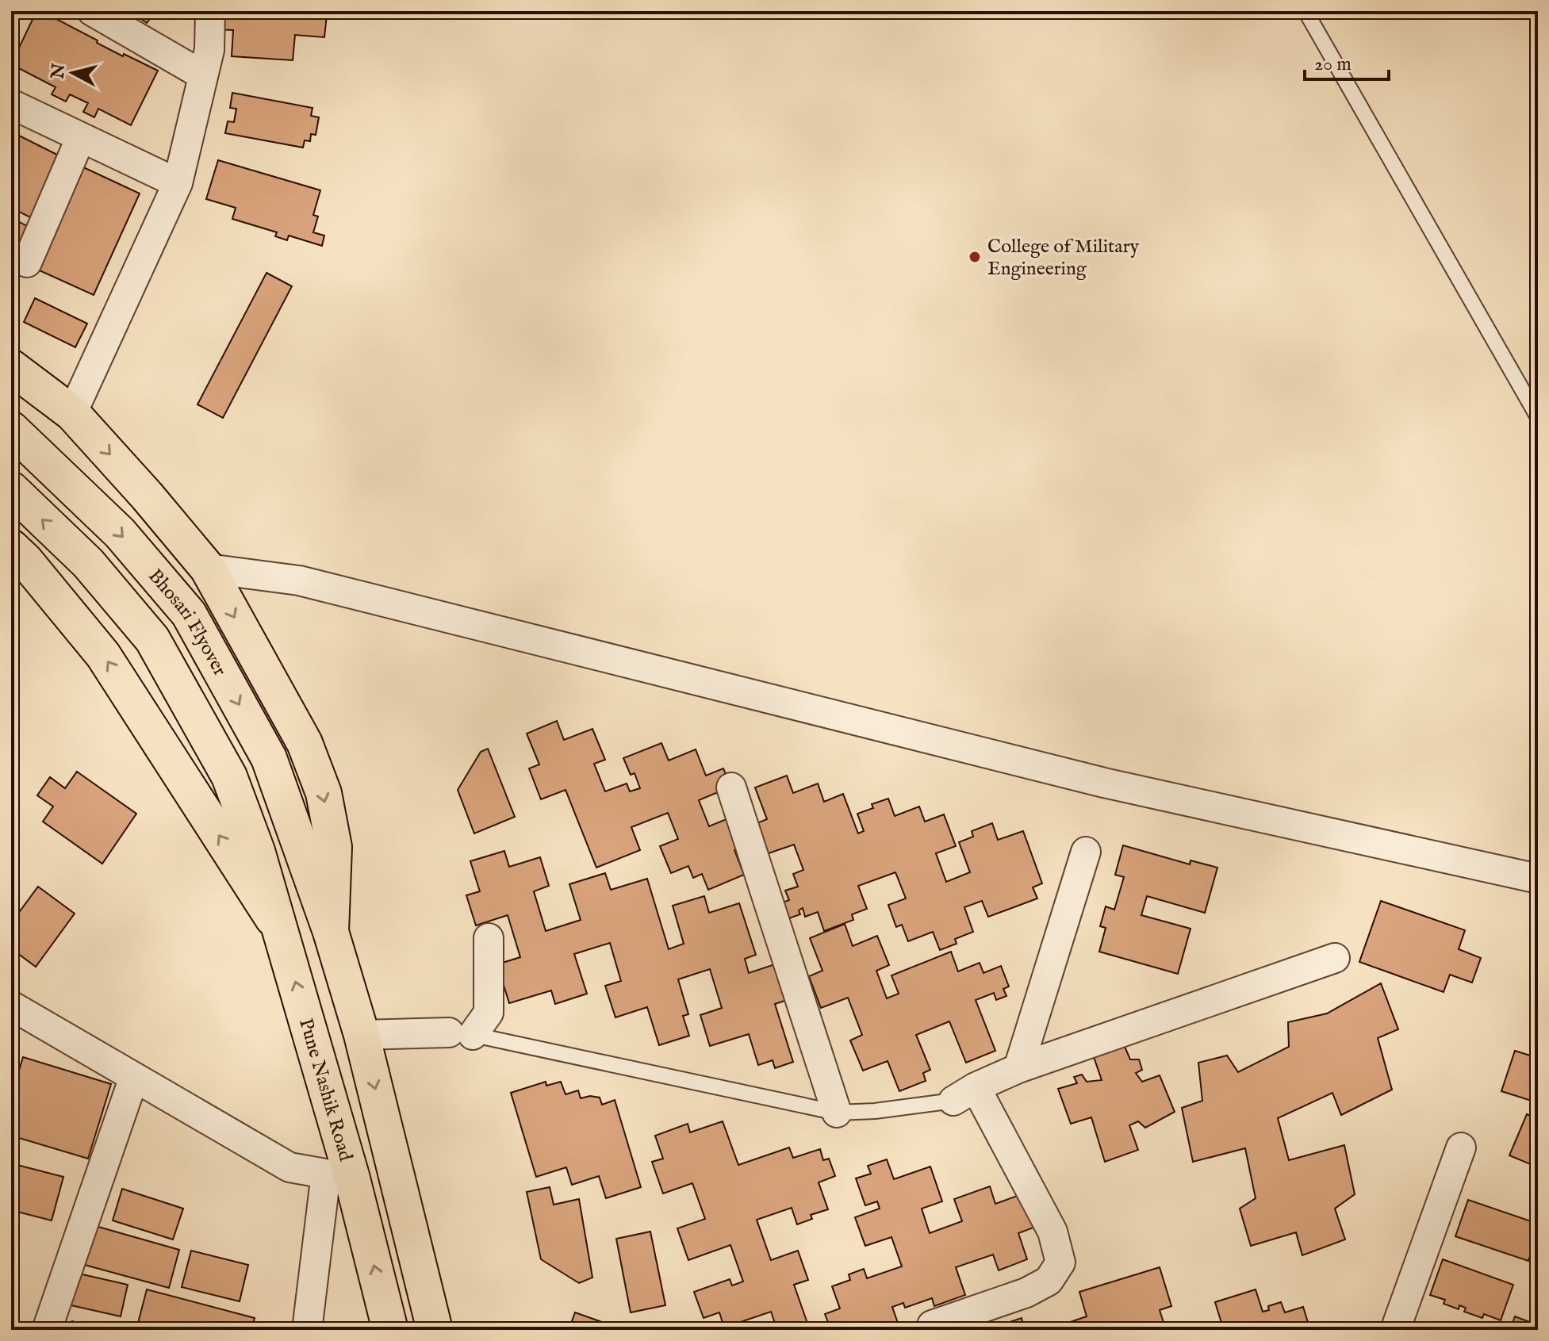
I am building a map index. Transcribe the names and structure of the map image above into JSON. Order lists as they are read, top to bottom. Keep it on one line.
{"streets":{"main road":["Bhosari Flyover","Pune Nashik Road"]},"crossings":[["Bhosari Flyover","Pune Nashik Road"]],"places":["College of Military Engineering"],"scale_bar":"20 m","north":"left"}
